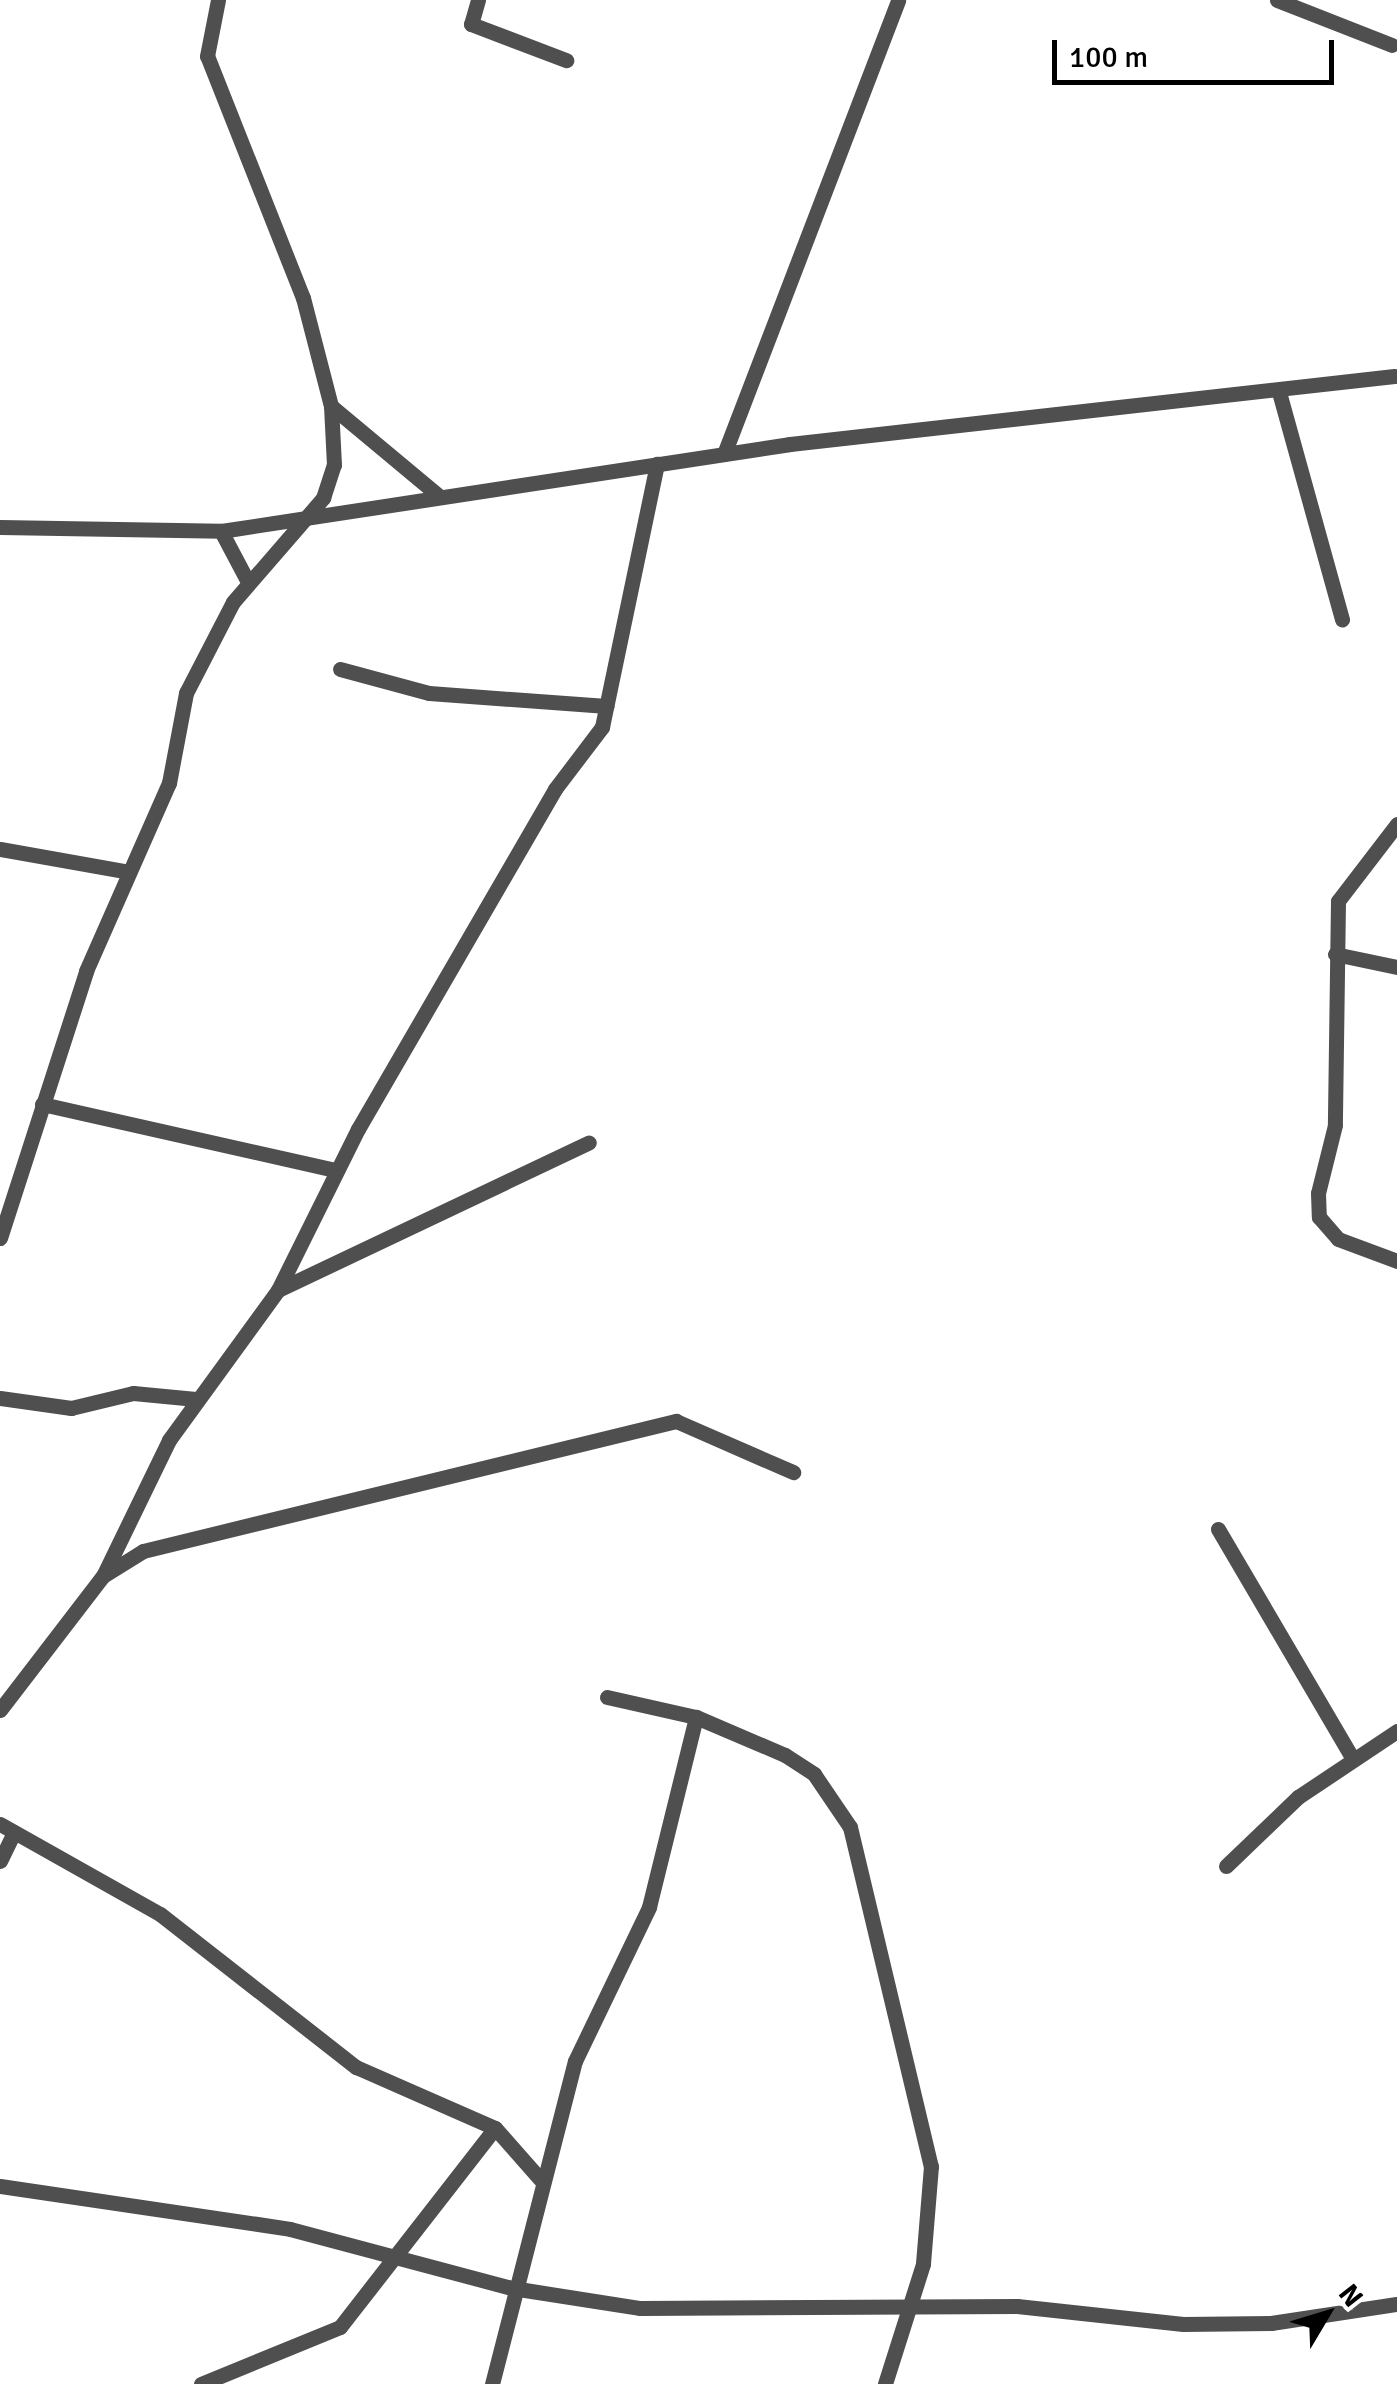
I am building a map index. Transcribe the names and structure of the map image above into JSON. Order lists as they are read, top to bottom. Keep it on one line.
{"scale_bar":"100 m","north":"top right"}
